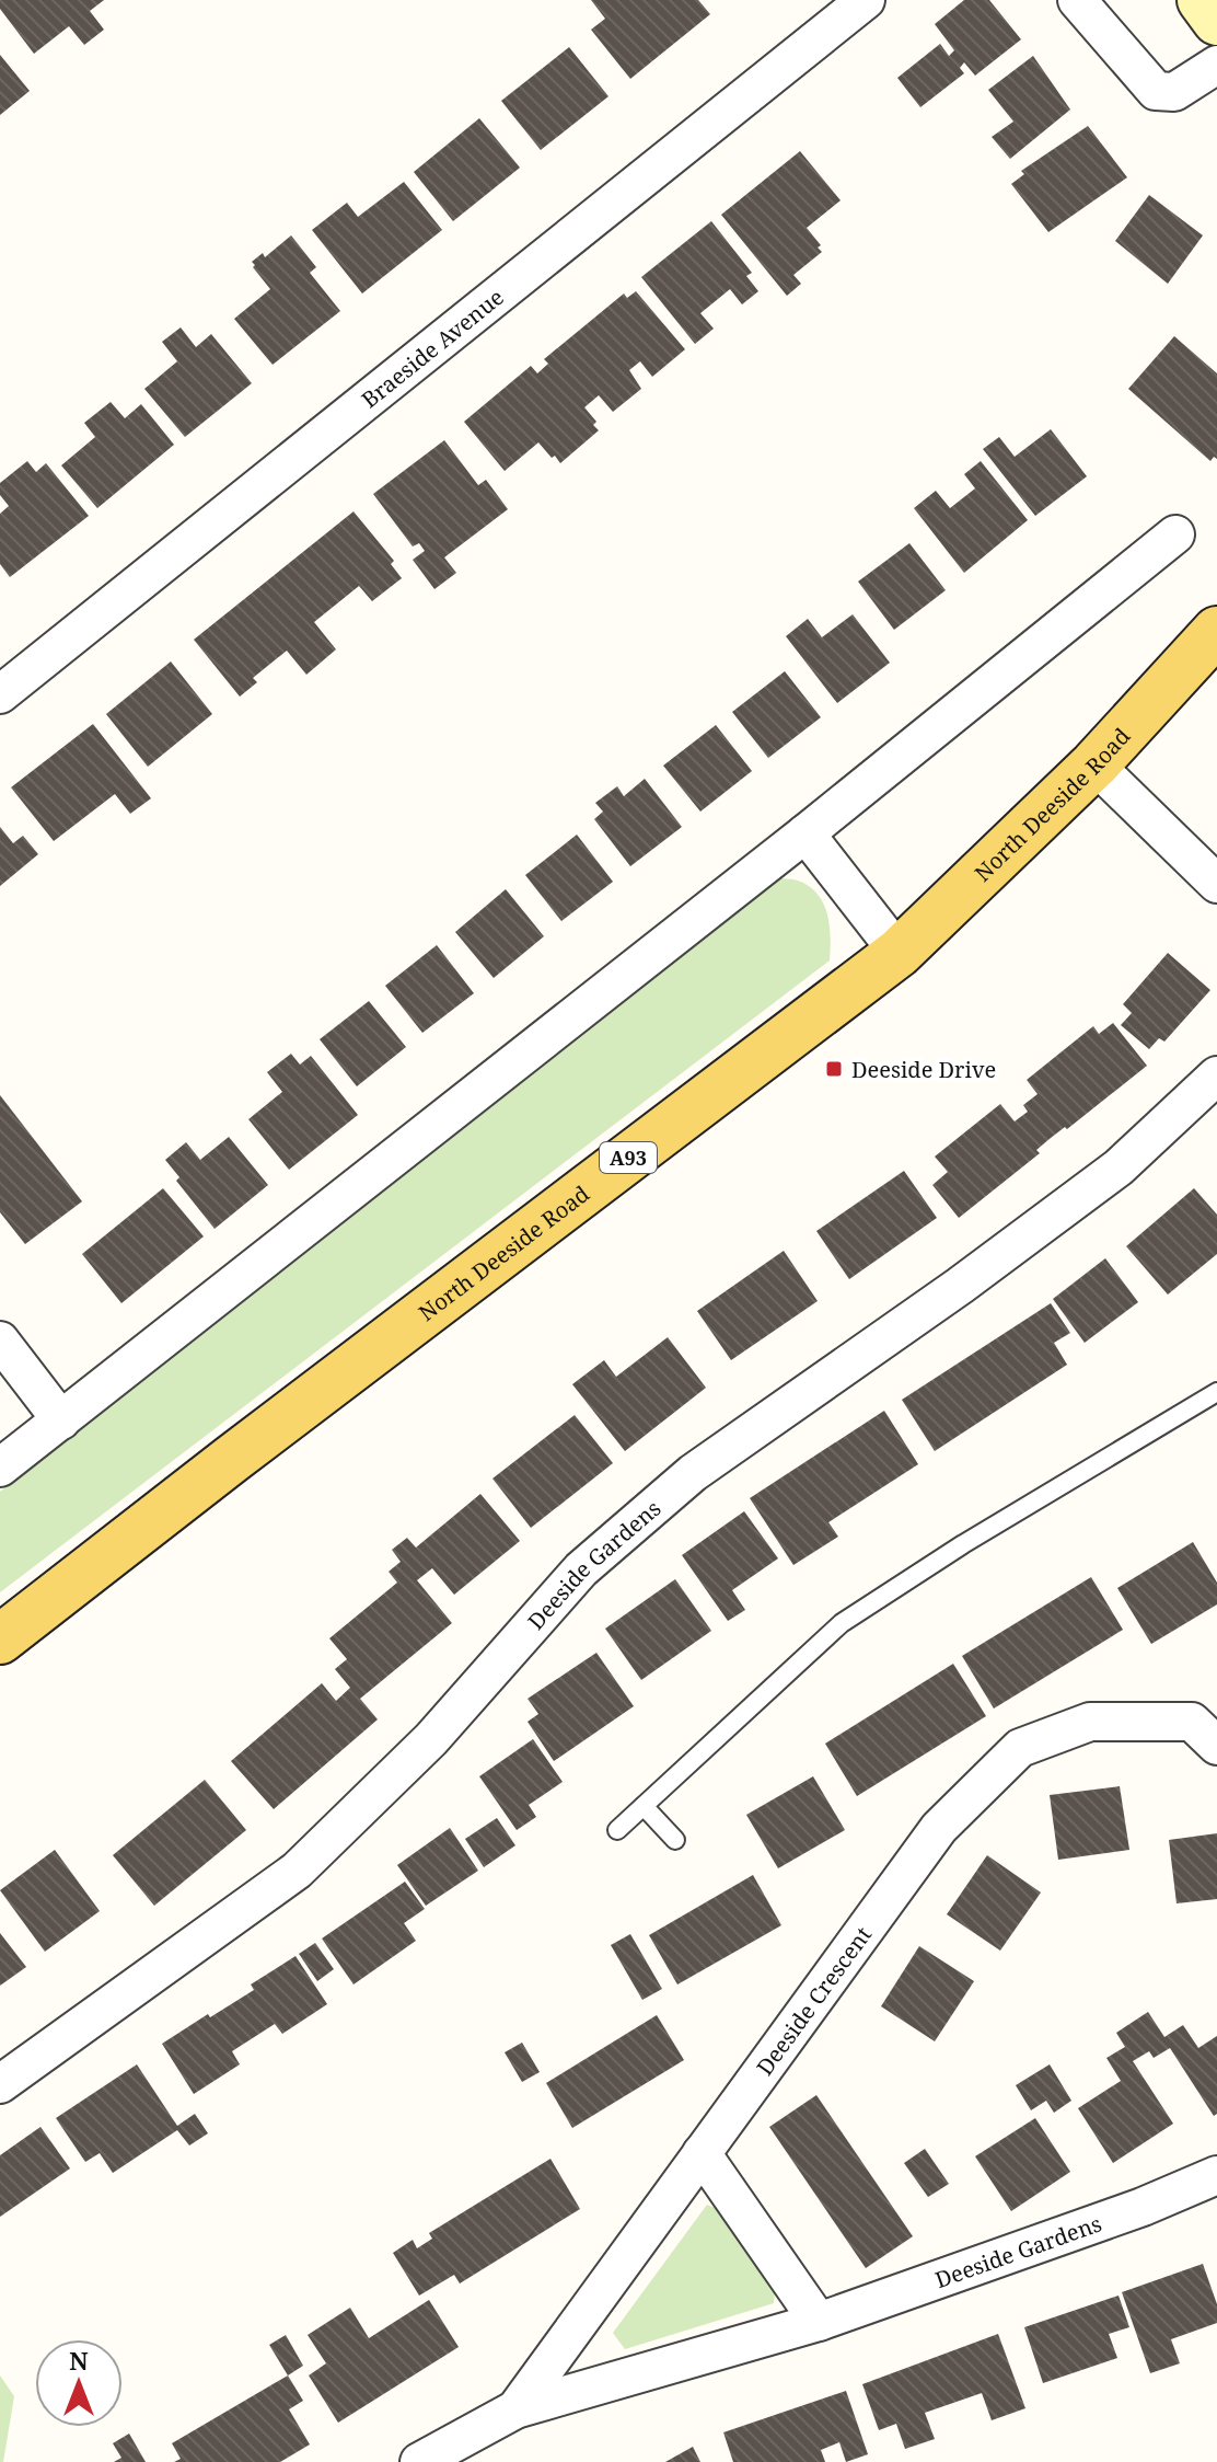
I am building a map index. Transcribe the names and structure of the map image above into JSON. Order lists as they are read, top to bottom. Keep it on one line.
{"streets":{"main road":["North Deeside Road","A93"],"street":["Braeside Avenue","Deeside Gardens","Deeside Crescent"]},"crossings":[["Deeside Gardens","Deeside Crescent"]],"places":{"transit":["Deeside Drive"]},"north":"top"}
